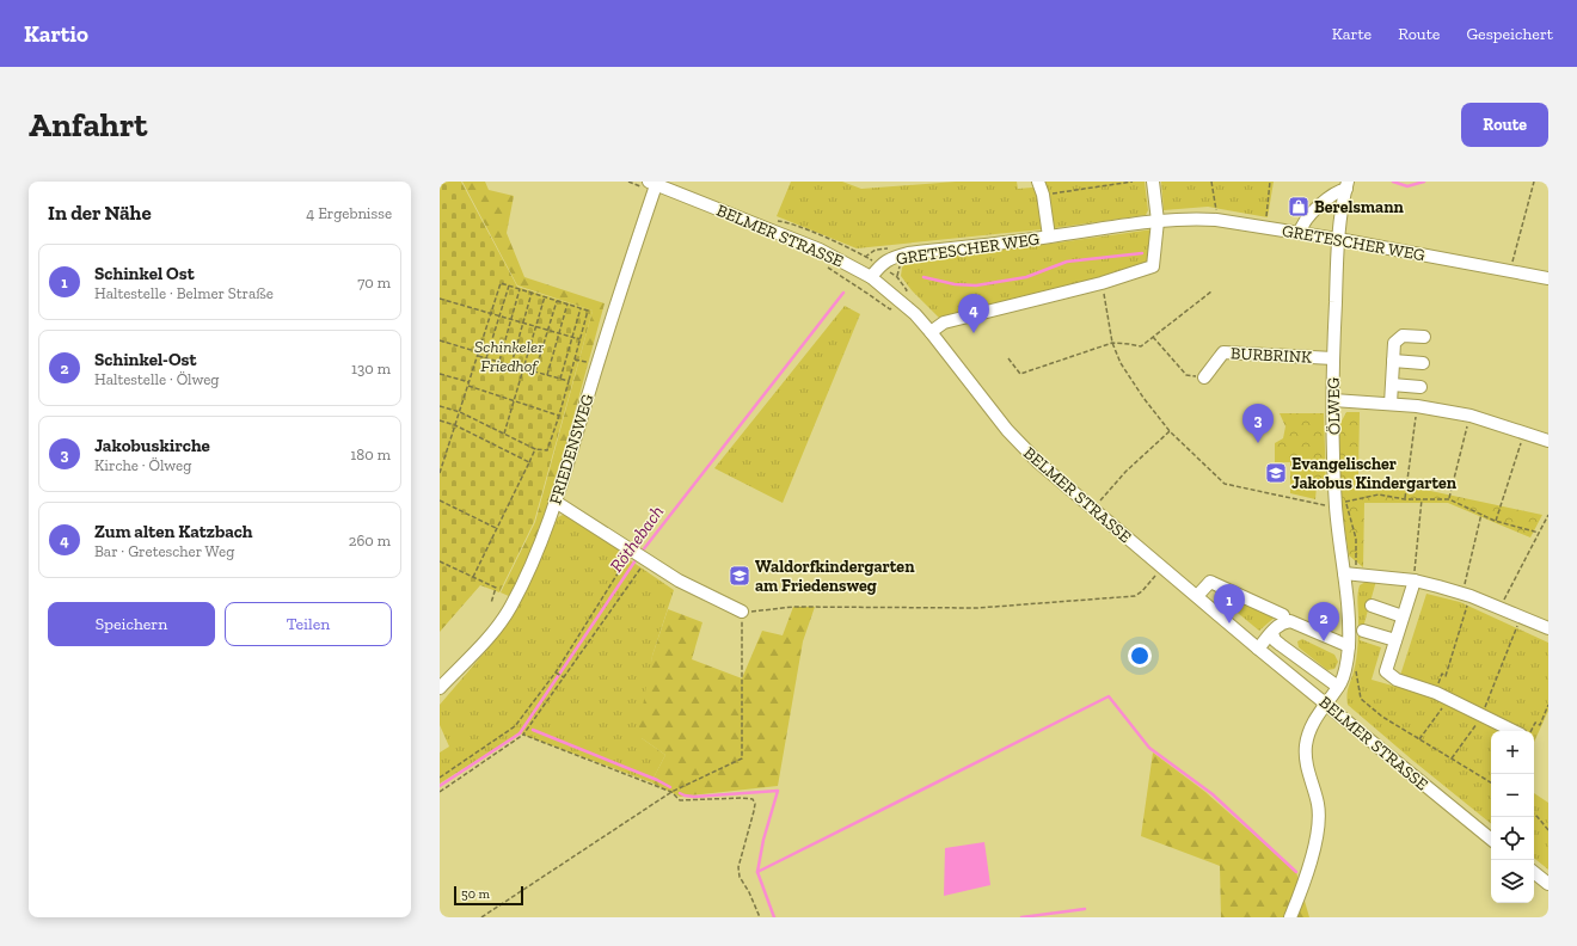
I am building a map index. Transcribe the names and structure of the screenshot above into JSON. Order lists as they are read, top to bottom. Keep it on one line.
{"streets":{"street":["BELMER STRASSE","GRETESCHER WEG","BURBRINK","ÖLWEG","FRIEDENSWEG"]},"crossings":[["BELMER STRASSE","GRETESCHER WEG"],["BELMER STRASSE","ÖLWEG"],["BELMER STRASSE","FRIEDENSWEG"],["GRETESCHER WEG","ÖLWEG"],["BURBRINK","ÖLWEG"]],"water":["Röthebach"],"parks":["Schinkeler Friedhof"],"places":{"shop":["Berelsmann"],"school or university":["Evangelischer Jakobus Kindergarten","Waldorfkindergarten am Friedensweg"]},"scale_bar":"50 m","page":{"header":"Kartio","nav":["Karte","Route","Gespeichert"],"buttons":["Route",["Speichern","Teilen"]],"title":"Anfahrt","heading":["In der Nähe","4 Ergebnisse"],"list":[{"mark":"1","name":"Schinkel Ost","note":"Haltestelle · Belmer Straße","value":"70 m"},{"mark":"2","name":"Schinkel-Ost","note":"Haltestelle · Ölweg","value":"130 m"},{"mark":"3","name":"Jakobuskirche","note":"Kirche · Ölweg","value":"180 m"},{"mark":"4","name":"Zum alten Katzbach","note":"Bar · Gretescher Weg","value":"260 m"}],"pins":["4","3","1","2"],"map_buttons":["+","−"],"scale":"50 m"}}
